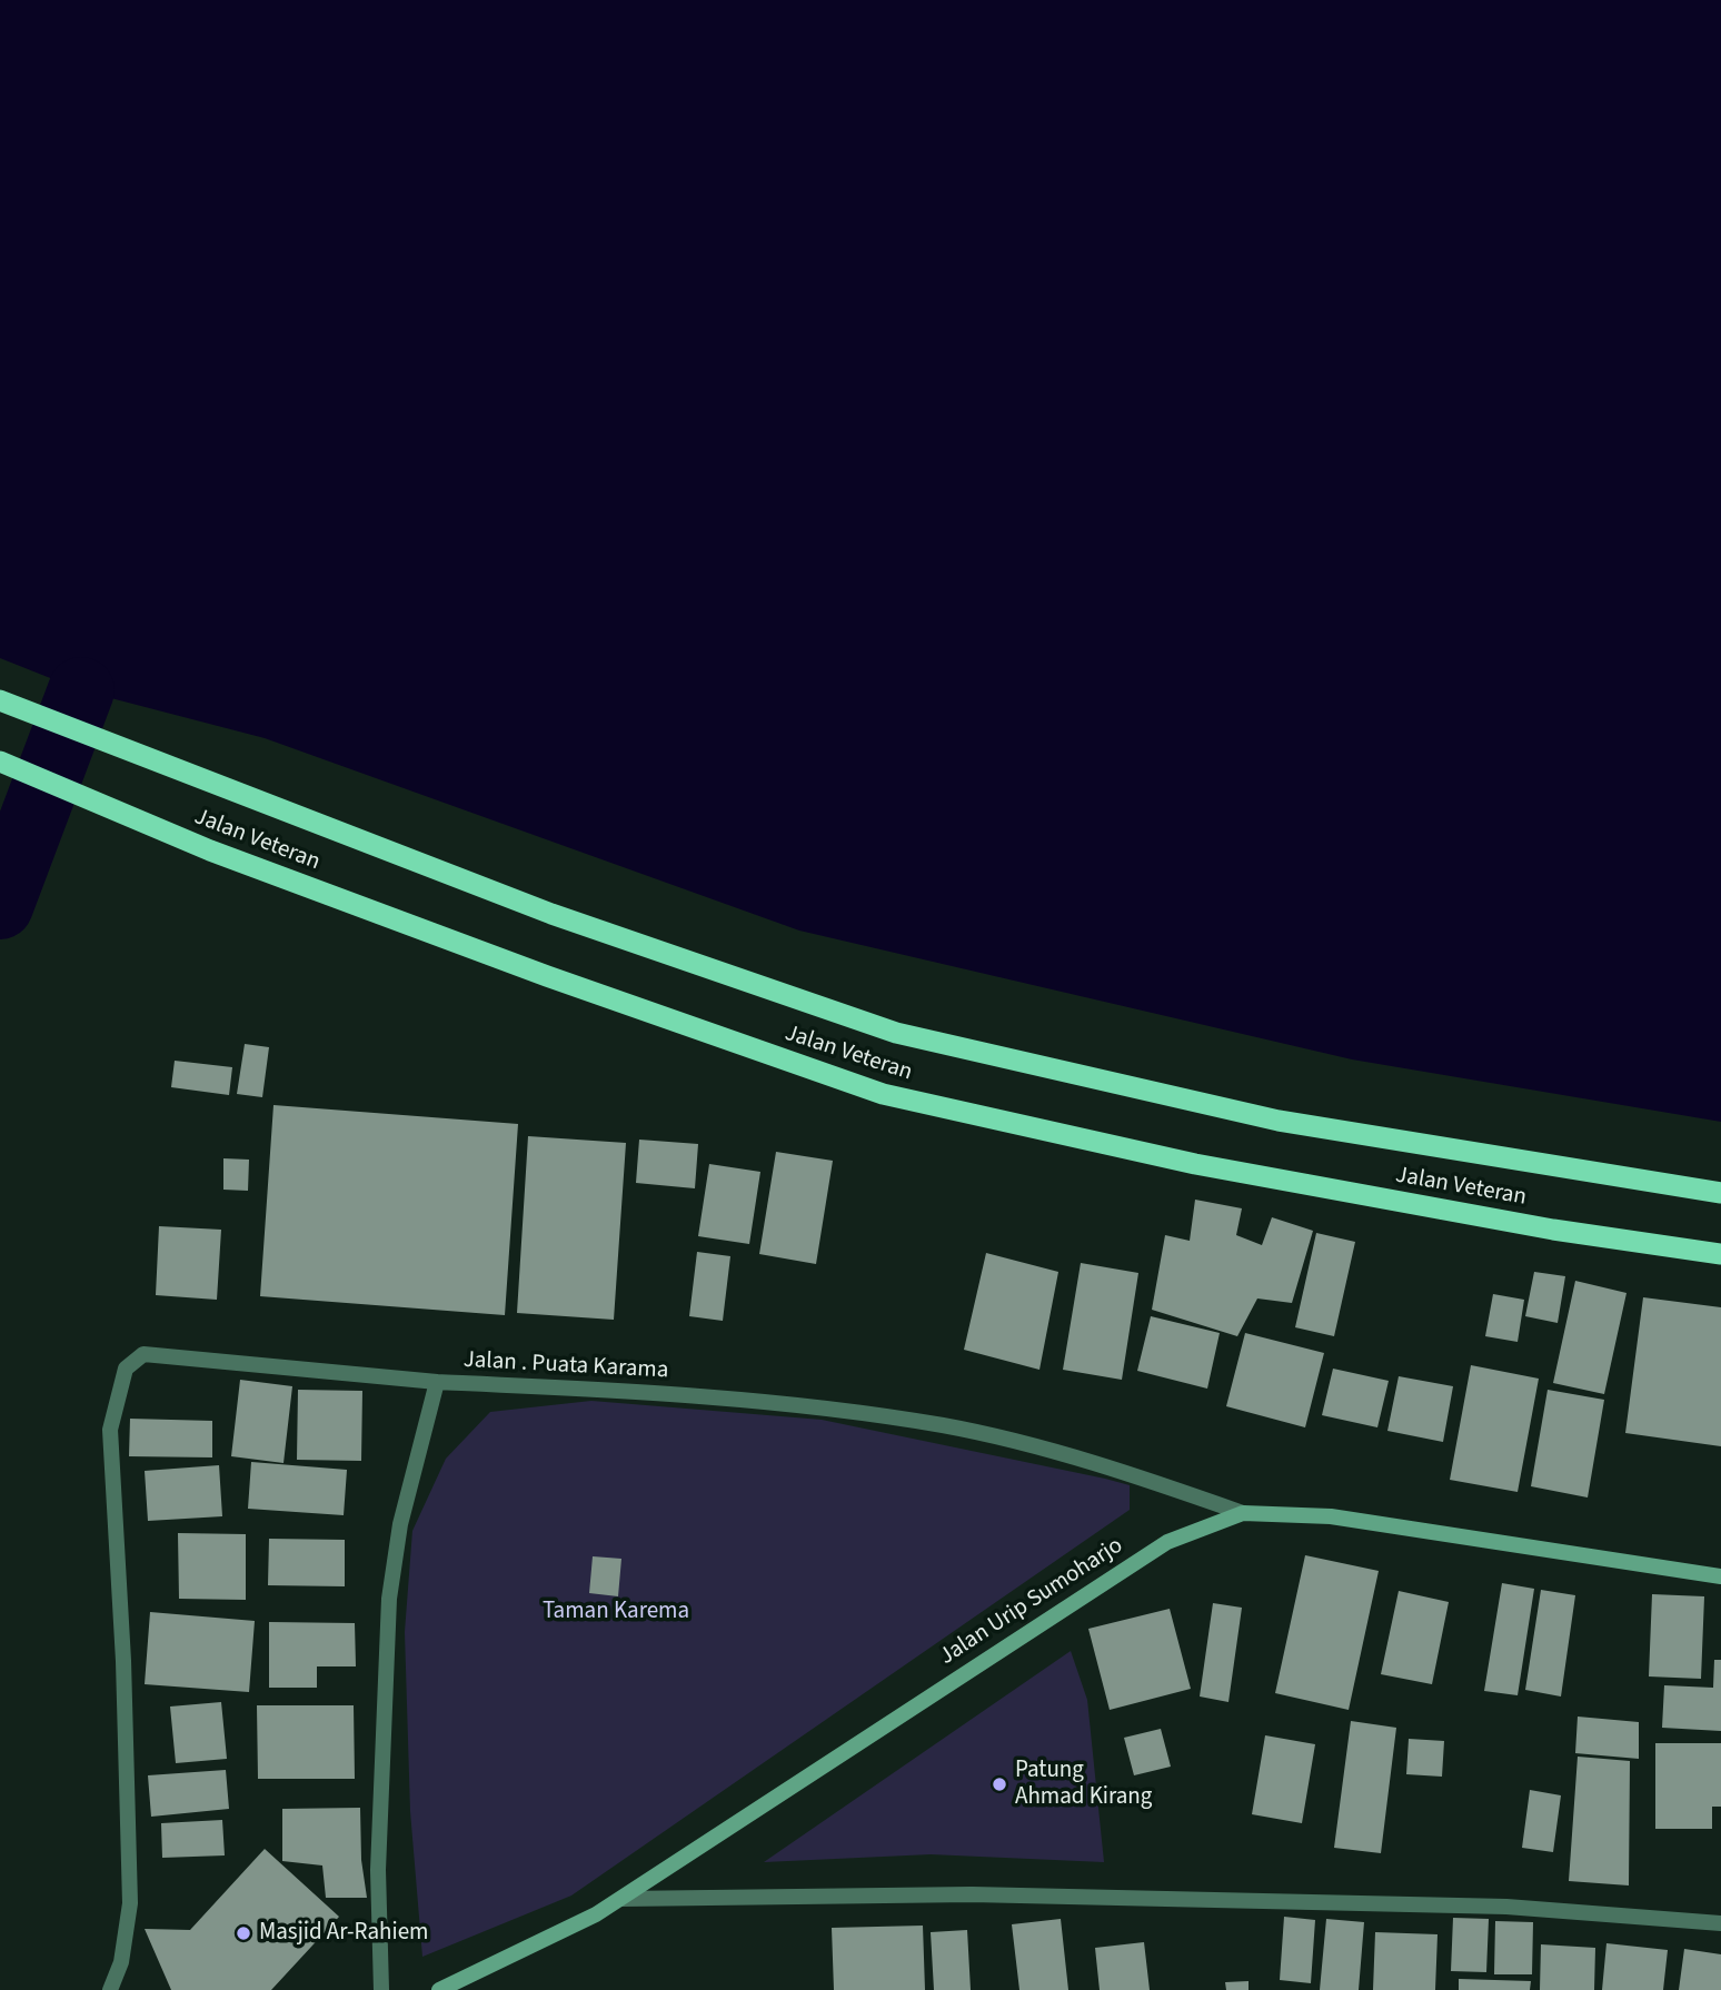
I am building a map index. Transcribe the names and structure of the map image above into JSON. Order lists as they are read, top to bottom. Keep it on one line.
{"streets":{"highway":["Jalan Veteran"],"main road":["Jalan Urip Sumoharjo"],"street":["Jalan . Puata Karama"]},"crossings":[["Jalan . Puata Karama","Jalan Urip Sumoharjo"]],"parks":["Taman Karema"],"places":["Patung Ahmad Kirang","Masjid Ar-Rahiem"]}
